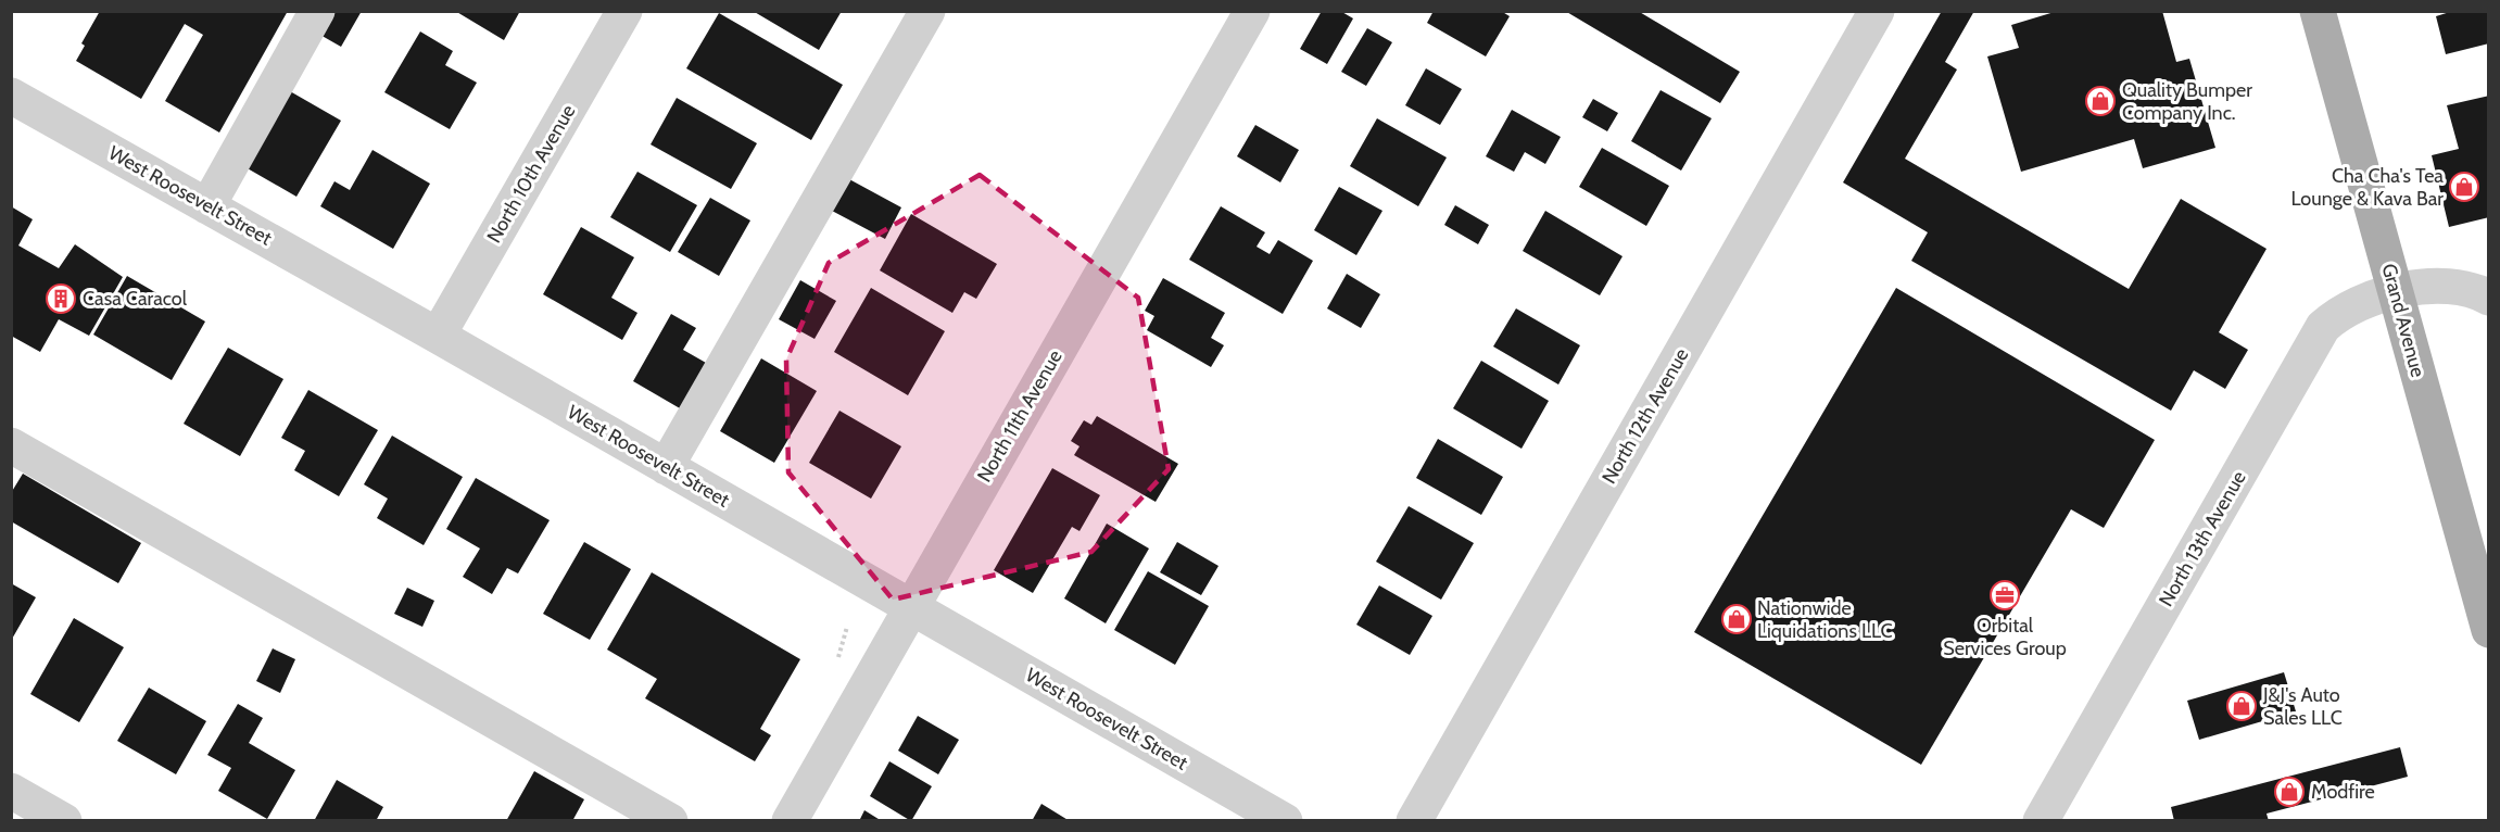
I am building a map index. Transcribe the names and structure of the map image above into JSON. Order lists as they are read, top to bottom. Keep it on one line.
{"streets":{"main road":["Grand Avenue"],"street":["North 10th Avenue","West Roosevelt Street","North 11th Avenue","North 12th Avenue","North 13th Avenue"]},"crossings":[["North 10th Avenue","West Roosevelt Street"],["West Roosevelt Street","North 11th Avenue"],["Grand Avenue","North 13th Avenue"]],"places":{"shop":["Quality Bumper Company Inc.","Cha Cha's Tea Lounge & Kava Bar","Nationwide Liquidations LLC","J&J's Auto Sales LLC","Modfire"],"building":["Casa Caracol"],"office":["Orbital Services Group"]}}
